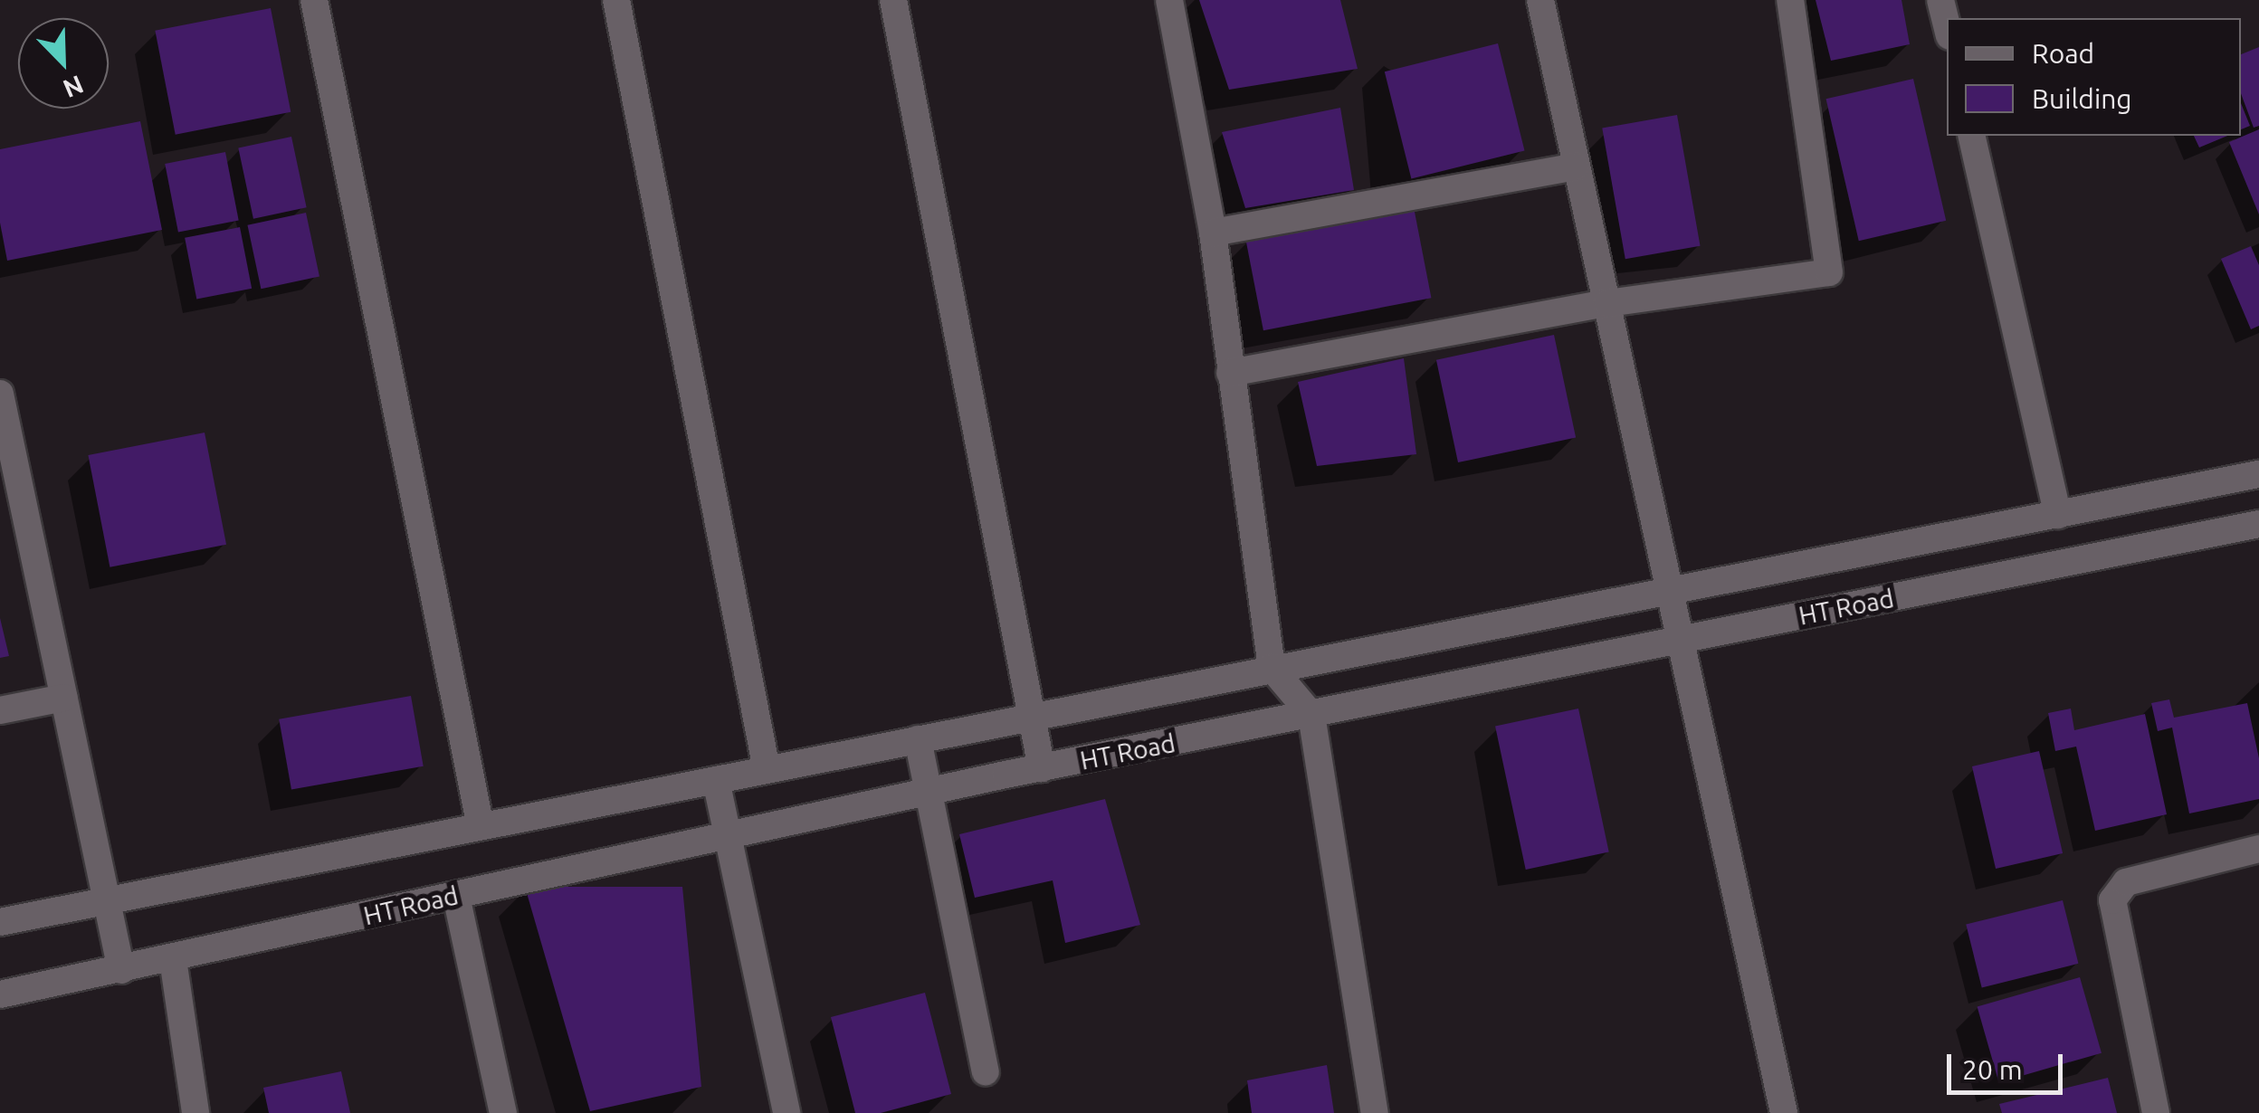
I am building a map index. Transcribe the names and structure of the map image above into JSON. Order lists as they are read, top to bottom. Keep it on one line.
{"streets":{"street":["HT Road"]},"legend":["Road","Building"],"scale_bar":"20 m","north":"bottom right"}
